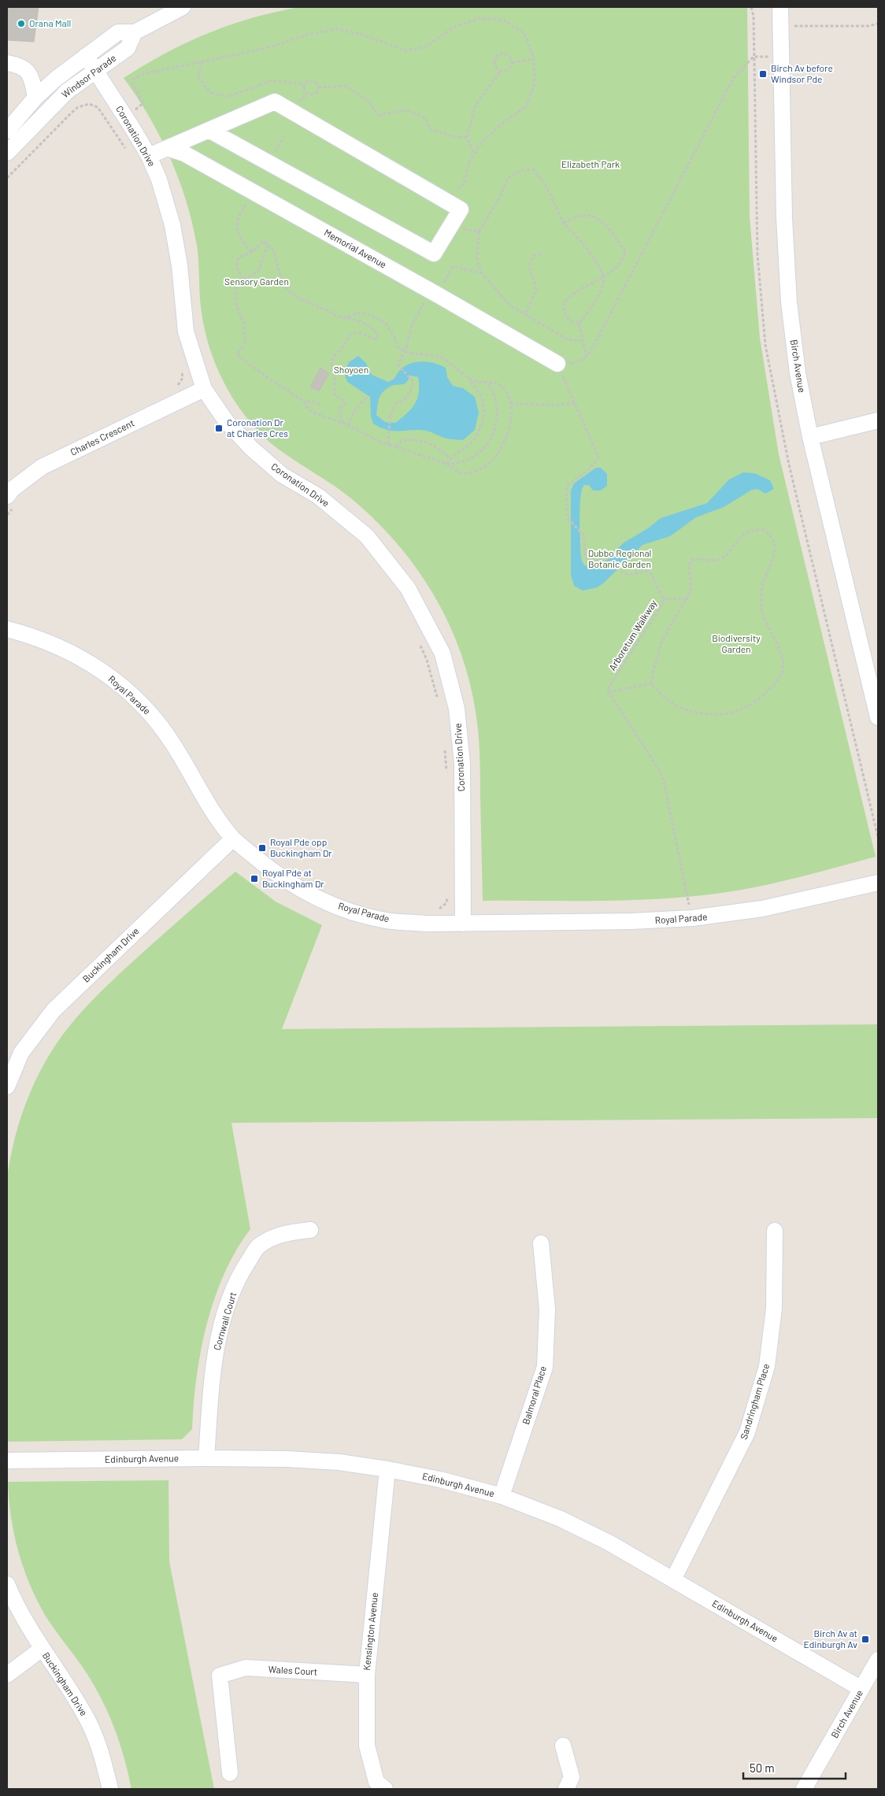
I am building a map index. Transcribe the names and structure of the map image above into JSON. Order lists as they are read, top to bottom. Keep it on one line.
{"streets":{"street":["Windsor Parade","Coronation Drive","Memorial Avenue","Birch Avenue","Charles Crescent","Royal Parade","Buckingham Drive","Cornwall Court","Balmoral Place","Sandringham Place","Edinburgh Avenue","Kensington Avenue","Wales Court"],"path":["Arboretum Walkway"]},"crossings":[["Windsor Parade","Coronation Drive"],["Coronation Drive","Charles Crescent"],["Coronation Drive","Royal Parade"],["Memorial Avenue","Arboretum Walkway"],["Birch Avenue","Edinburgh Avenue"],["Royal Parade","Buckingham Drive"],["Cornwall Court","Edinburgh Avenue"],["Balmoral Place","Edinburgh Avenue"],["Sandringham Place","Edinburgh Avenue"],["Edinburgh Avenue","Kensington Avenue"],["Kensington Avenue","Wales Court"]],"parks":["Elizabeth Park","Sensory Garden","Shoyoen","Dubbo Regional Botanic Garden","Biodiversity Garden"],"places":{"other":["Orana Mall"],"transit":["Birch Av before Windsor Pde","Coronation Dr at Charles Cres","Royal Pde opp Buckingham Dr","Royal Pde at Buckingham Dr","Birch Av at Edinburgh Av"]},"scale_bar":"50 m"}
